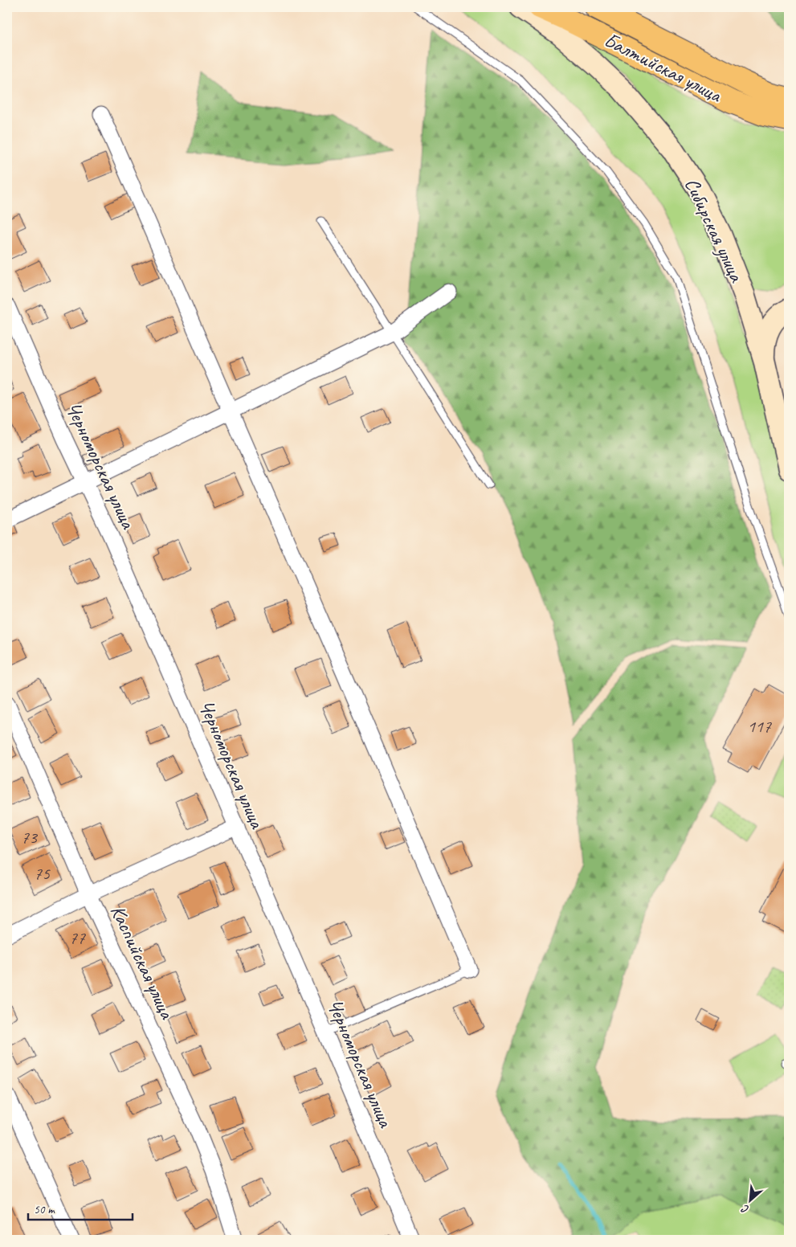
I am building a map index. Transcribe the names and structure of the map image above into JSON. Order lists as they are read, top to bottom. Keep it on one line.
{"streets":{"main road":["Балтийская улица","Сибирская улица"],"street":["Черноморская улица","Каспийская улица"]},"house_numbers":["117","73","75","77"],"scale_bar":"50 m","north":"bottom left"}
